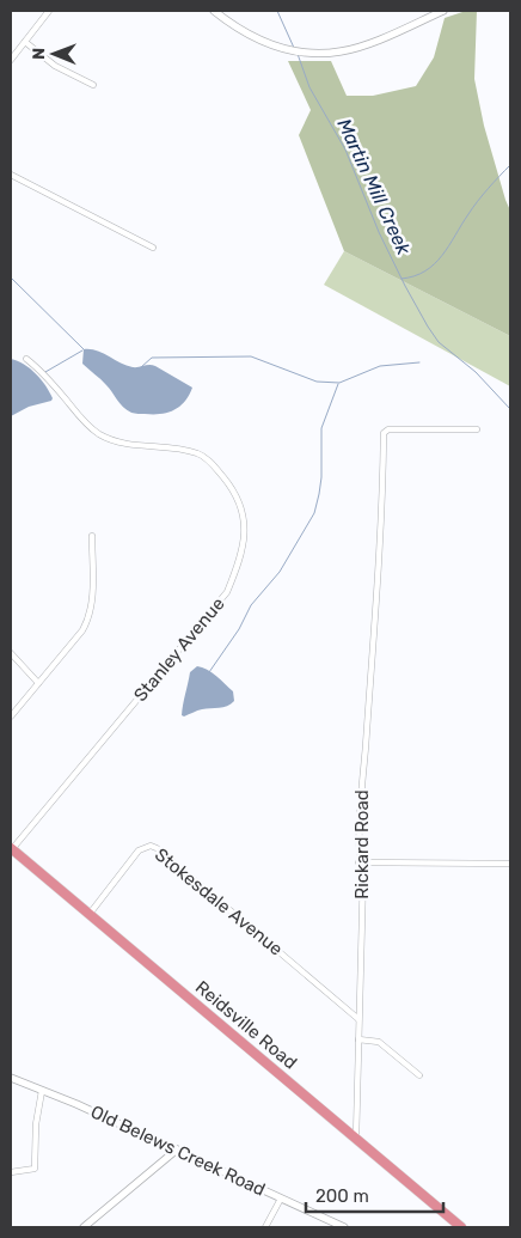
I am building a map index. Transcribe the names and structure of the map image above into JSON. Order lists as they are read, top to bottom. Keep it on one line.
{"streets":{"highway":["Reidsville Road"],"street":["Stanley Avenue","Rickard Road","Stokesdale Avenue","Old Belews Creek Road"]},"crossings":[["Stanley Avenue","Reidsville Road"],["Rickard Road","Stokesdale Avenue"],["Rickard Road","Reidsville Road"],["Stokesdale Avenue","Reidsville Road"]],"water":["Martin Mill Creek"],"scale_bar":"200 m","north":"left"}
